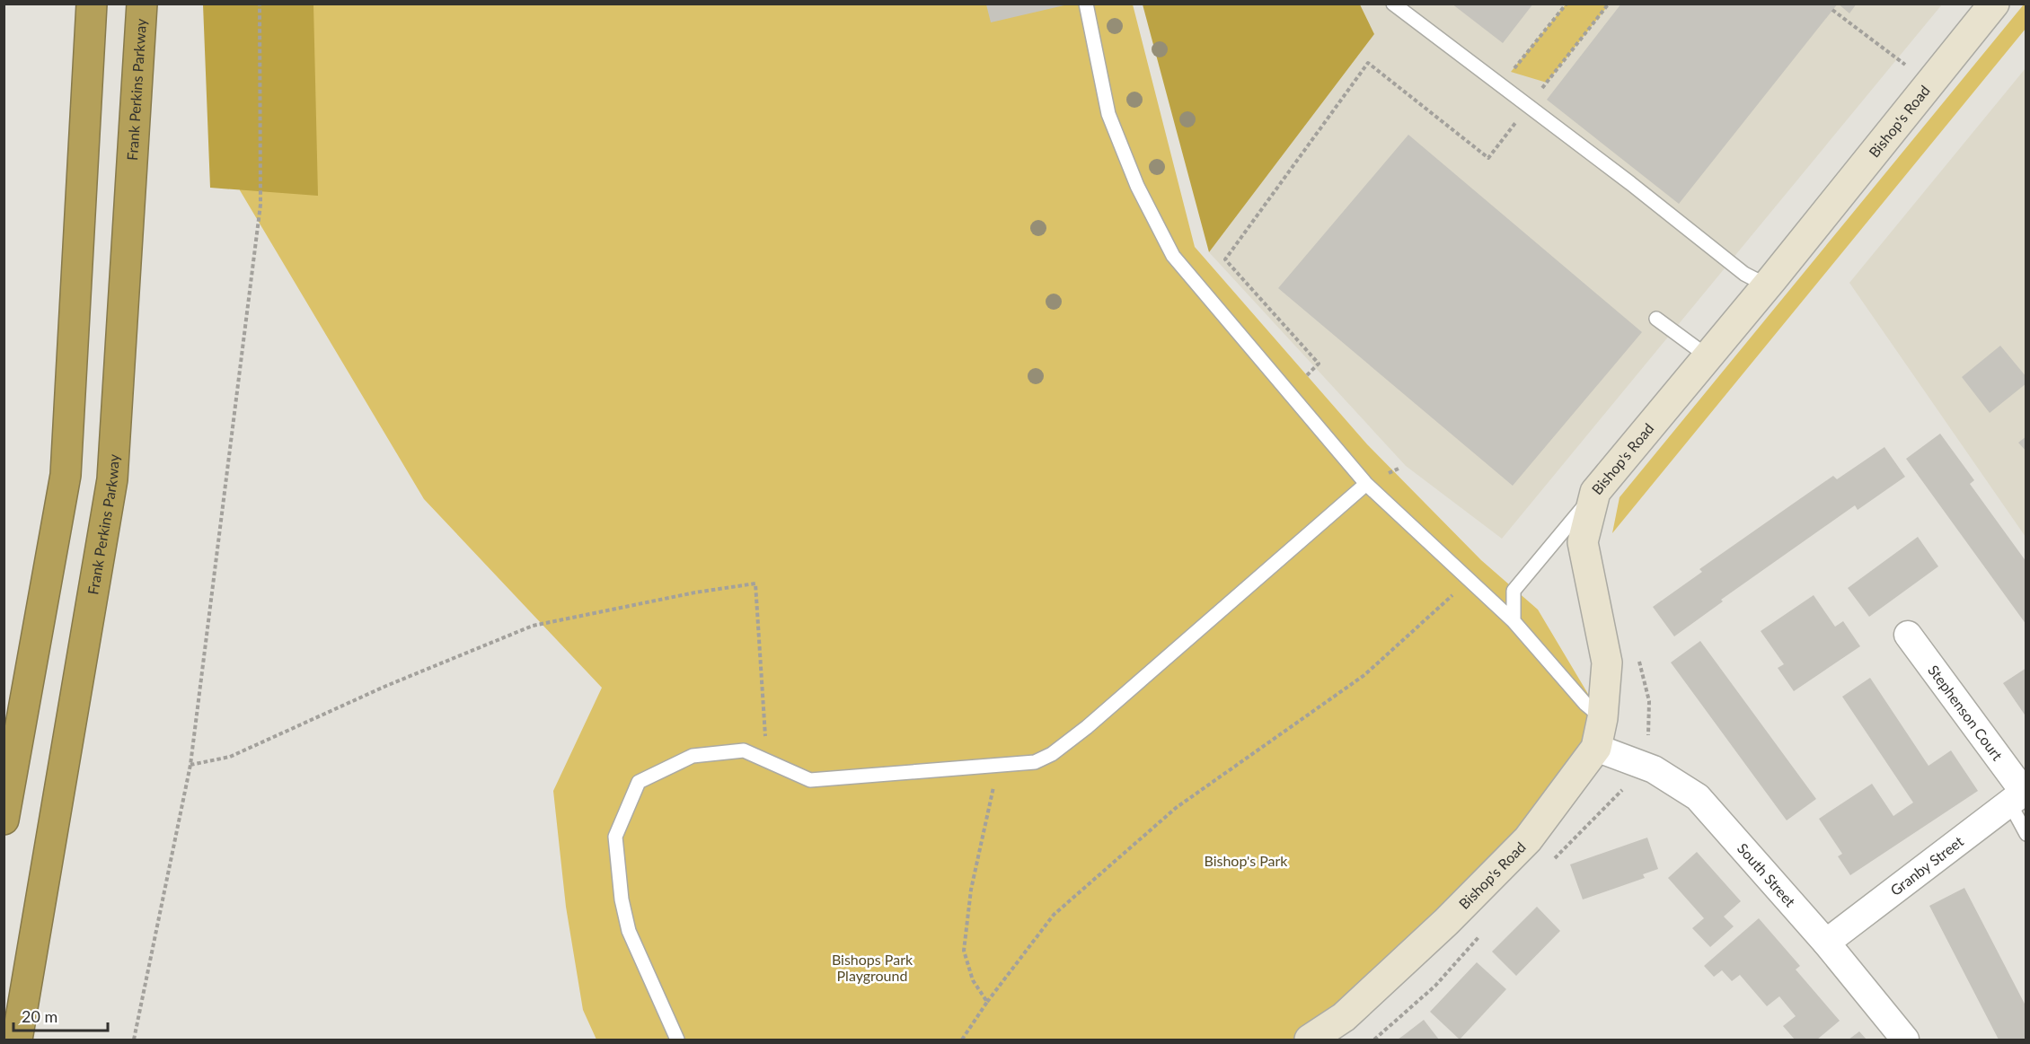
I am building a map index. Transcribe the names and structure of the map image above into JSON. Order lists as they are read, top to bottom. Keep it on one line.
{"streets":{"highway":["Frank Perkins Parkway"],"street":["Bishop's Road","Stephenson Court","Granby Street","South Street"]},"crossings":[["Bishop's Road","South Street"],["Stephenson Court","Granby Street"],["Granby Street","South Street"]],"parks":["Bishop's Park","Bishops Park Playground"],"scale_bar":"20 m"}
